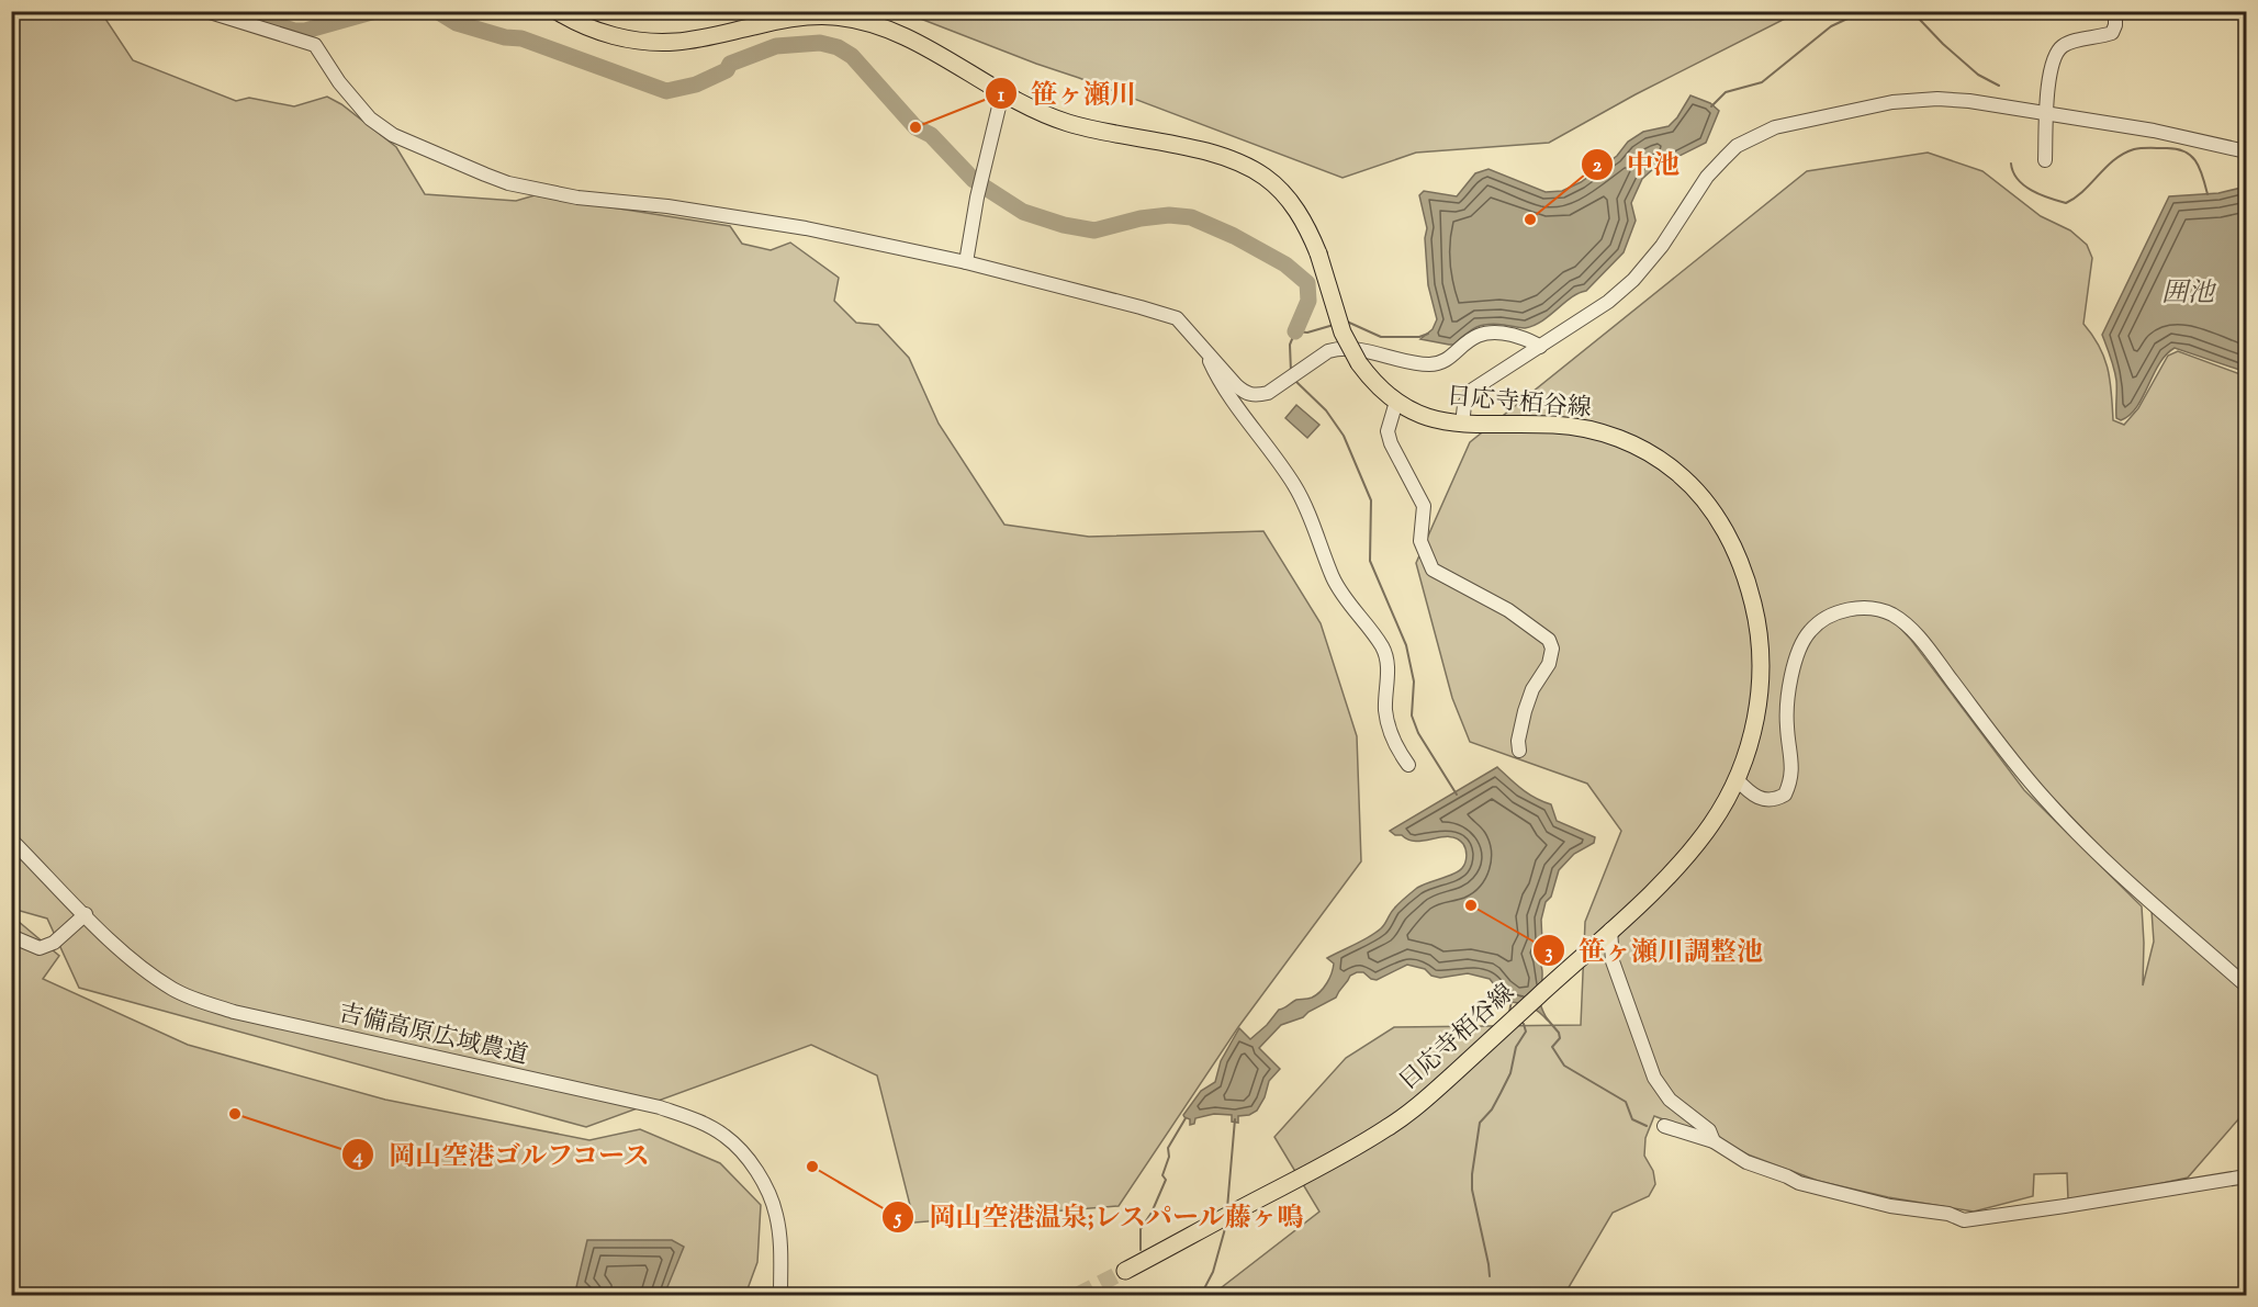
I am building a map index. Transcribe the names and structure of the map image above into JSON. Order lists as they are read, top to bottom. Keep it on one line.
{"streets":{"main road":["日応寺栢谷線"],"street":["吉備高原広域農道"]},"water":["囲池"],"places":["笹ヶ瀬川","中池","笹ヶ瀬川調整池","岡山空港ゴルフコース","岡山空港温泉;レスパール藤ヶ鳴"]}
